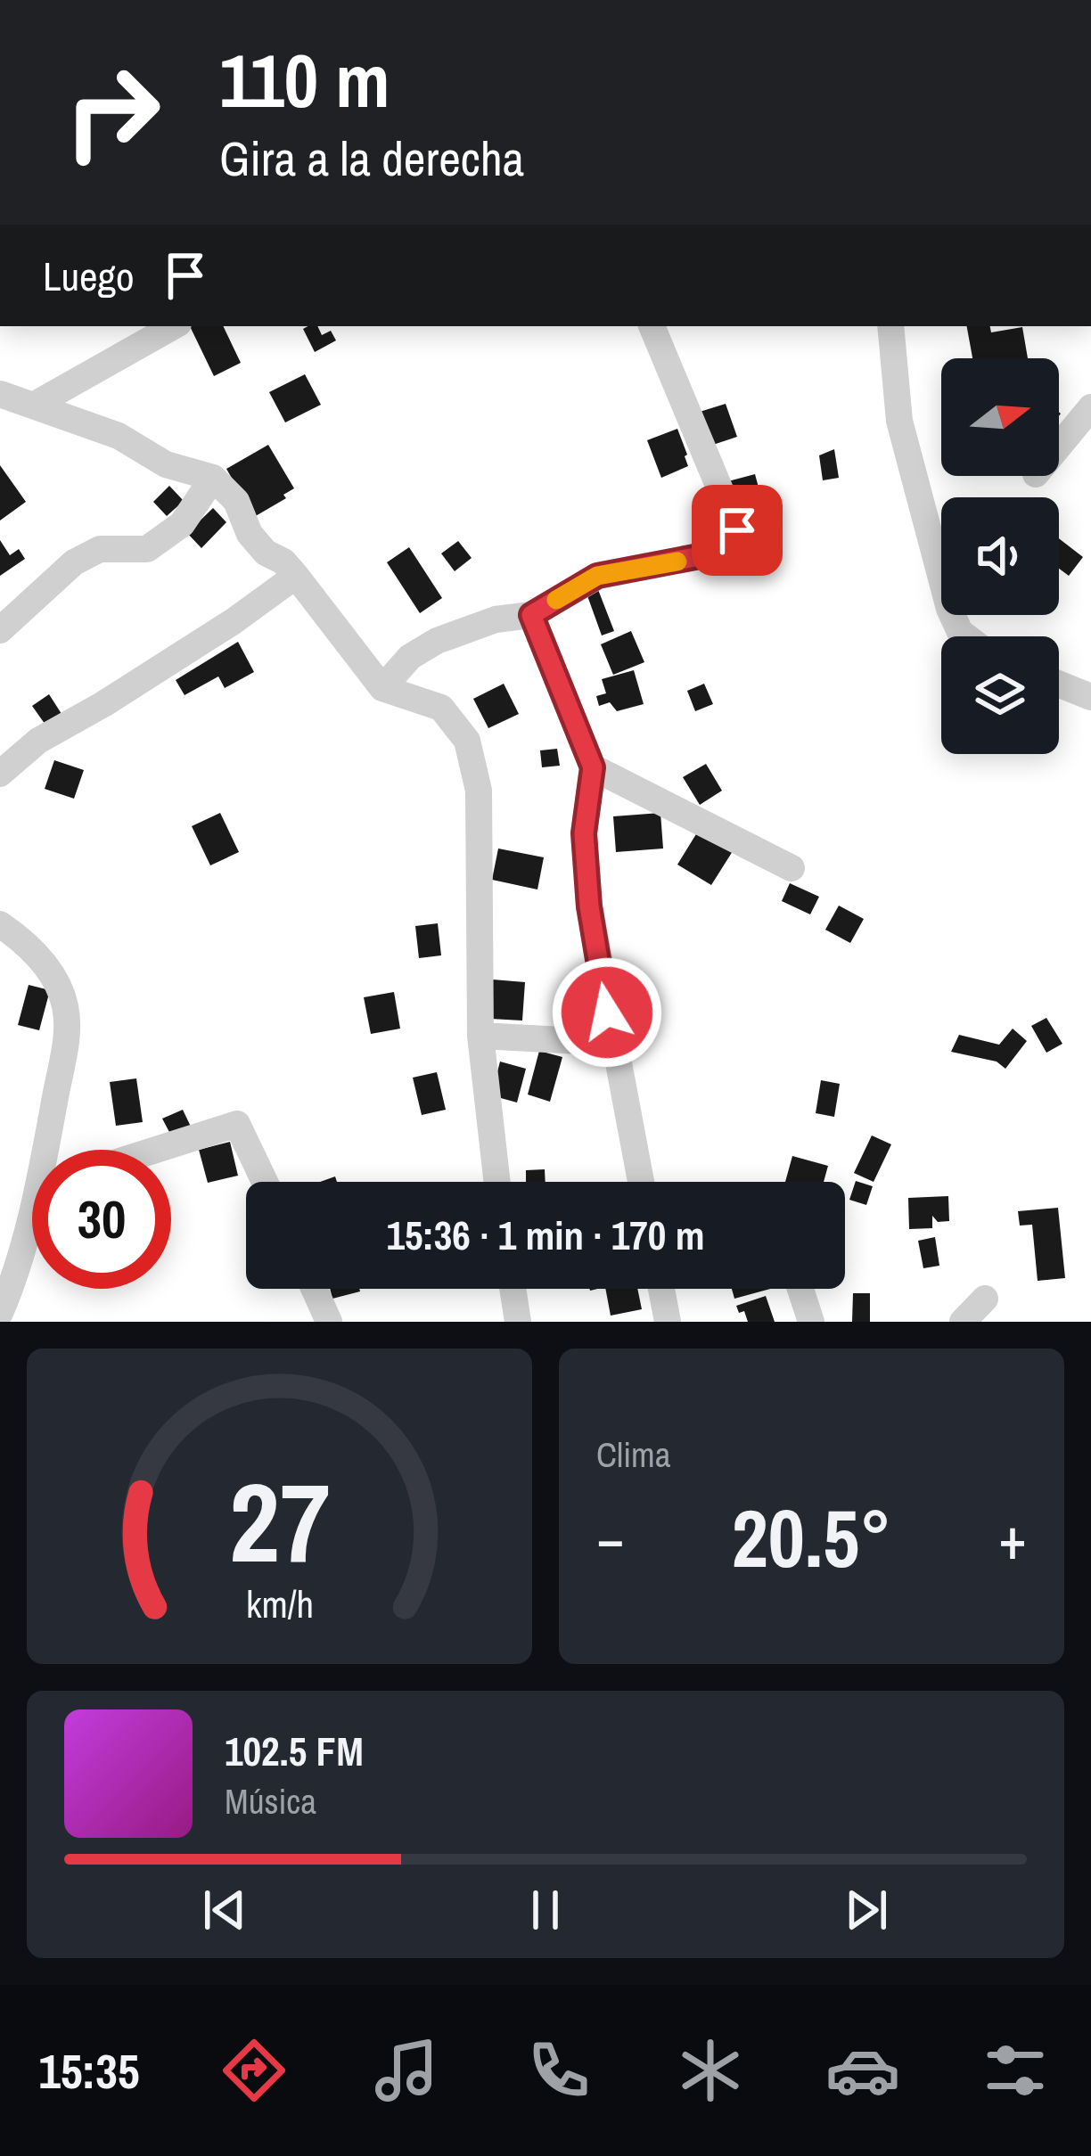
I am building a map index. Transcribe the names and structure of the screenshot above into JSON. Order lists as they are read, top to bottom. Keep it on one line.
{"north":"right","page":{"turn":["110 m","Gira a la derecha"],"then":"Luego","limit":"30","trip":"15:36 · 1 min · 170 m","tile":"Clima","heat":["−","20.5°","+"],"song":["102.5 FM","Música"],"tabs":"15:35","gauge":["27","km/h"]}}
